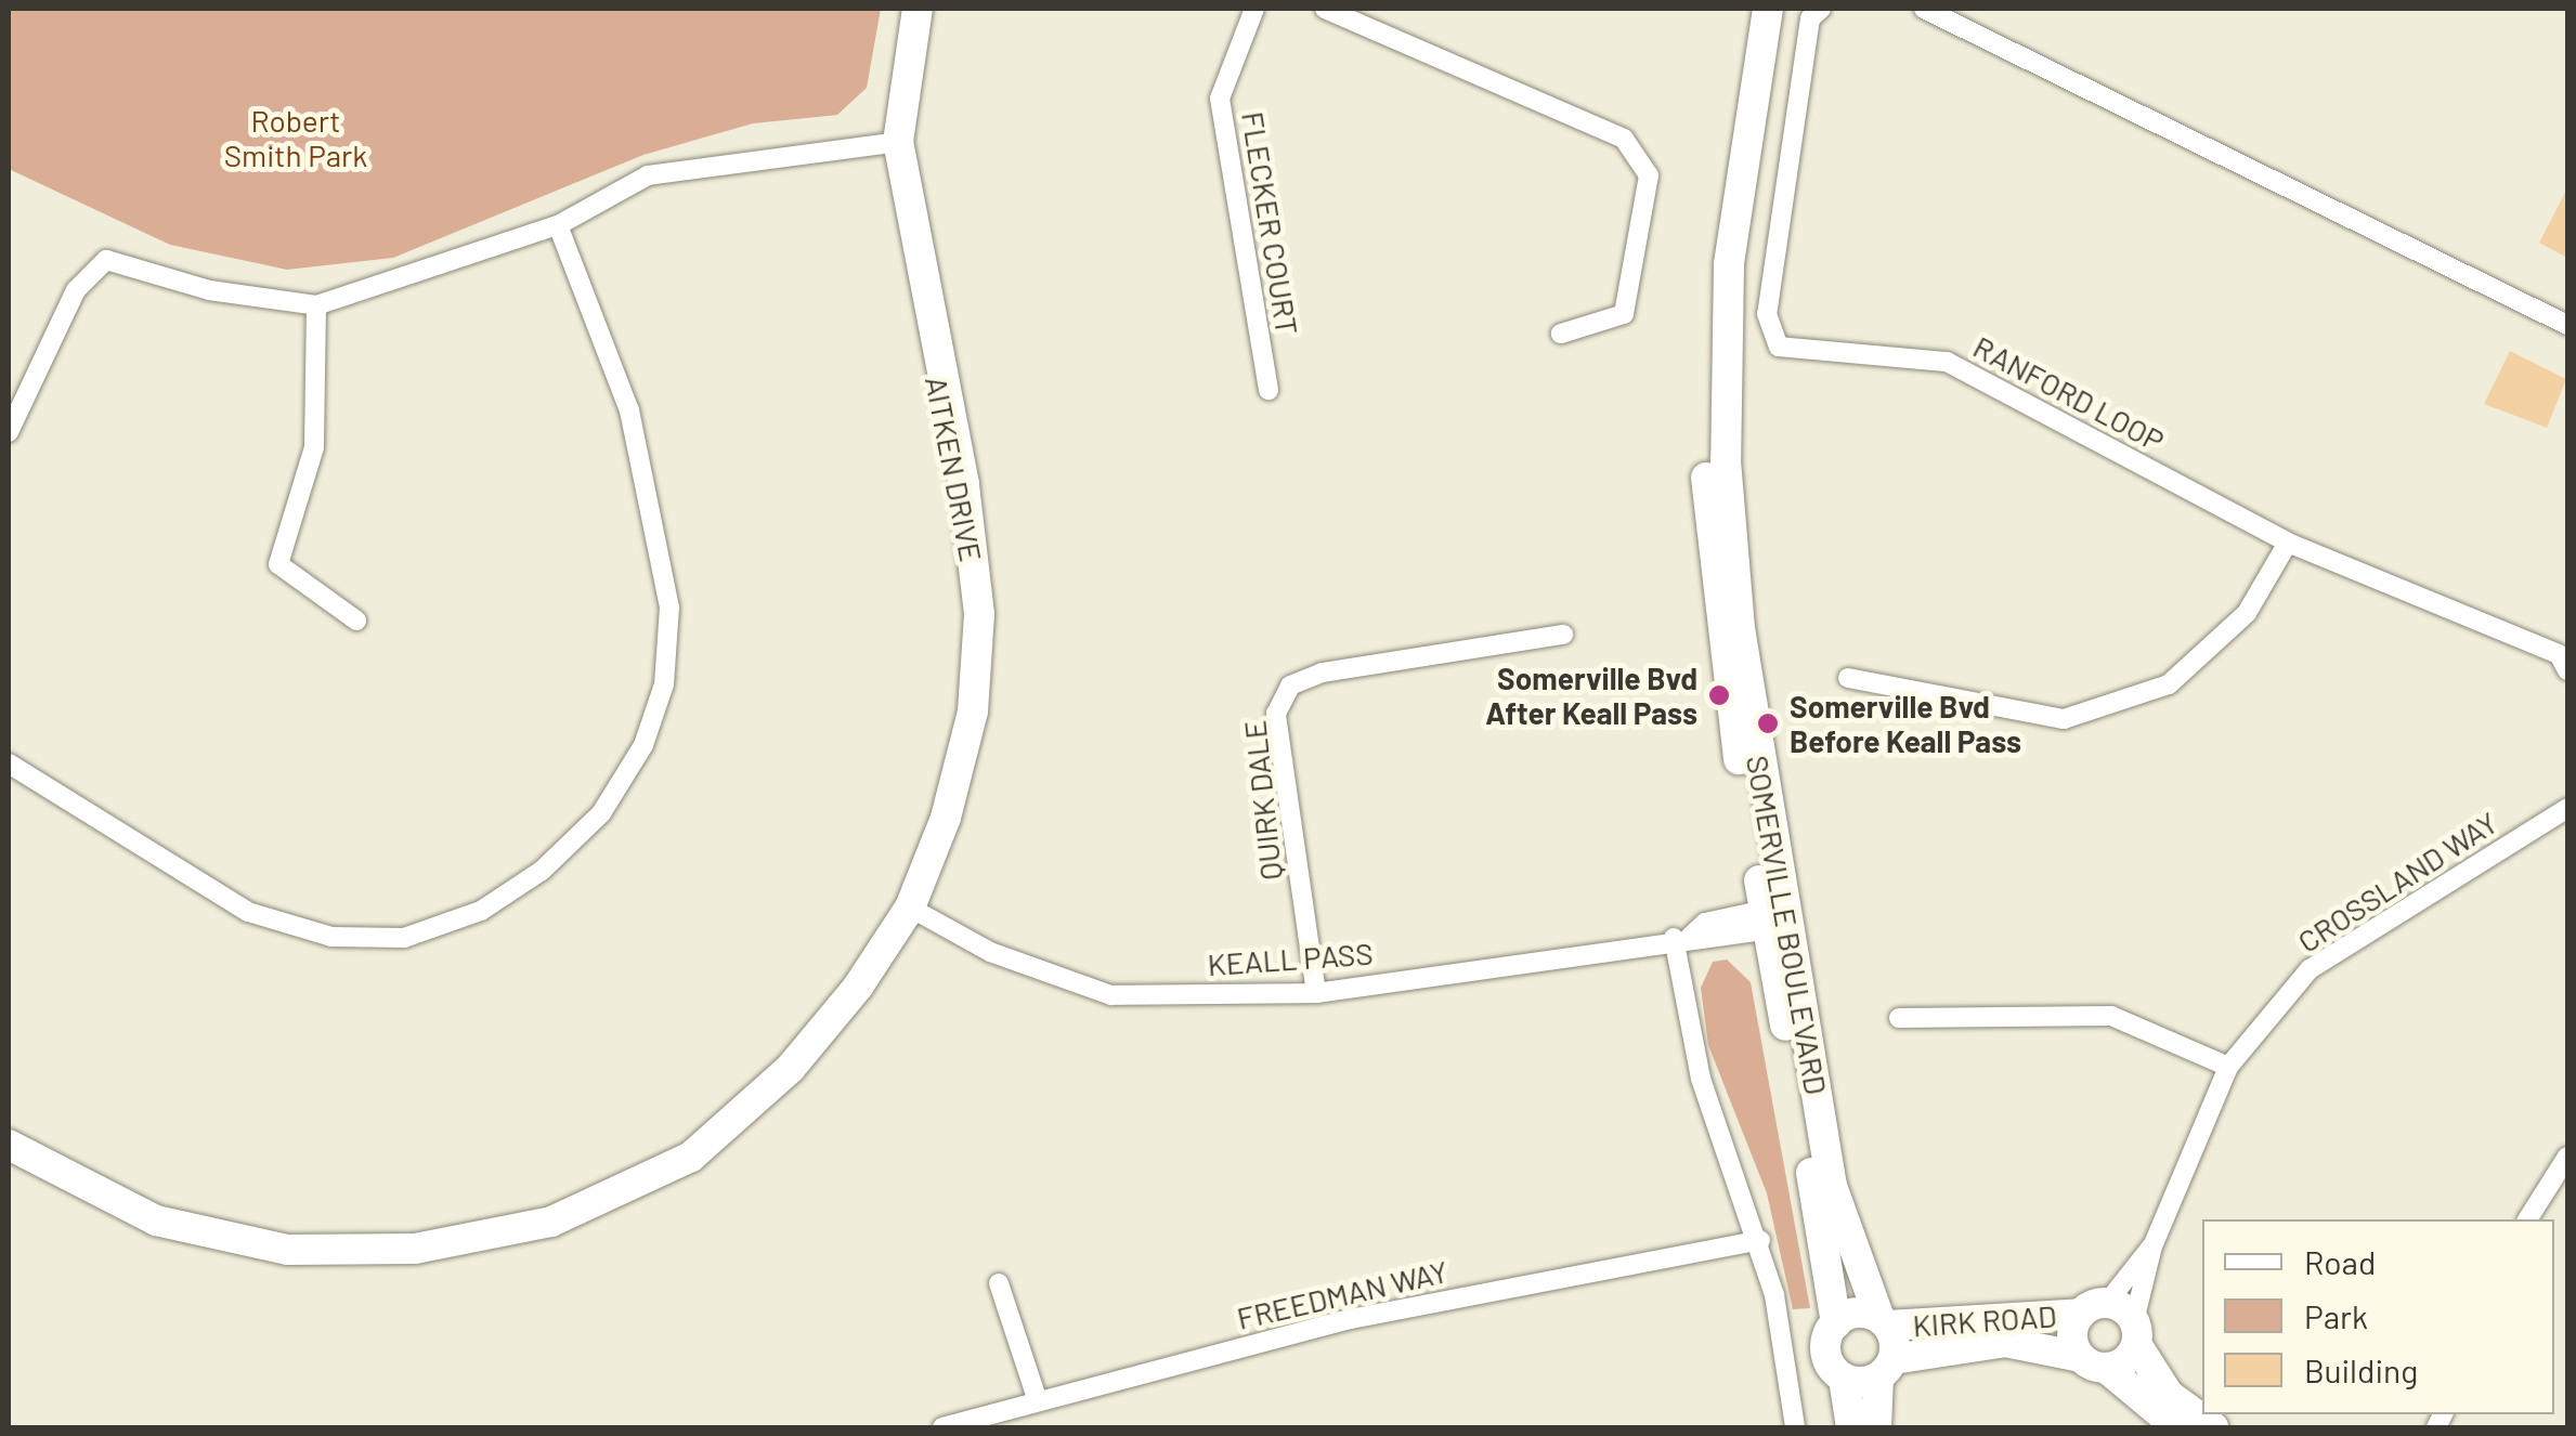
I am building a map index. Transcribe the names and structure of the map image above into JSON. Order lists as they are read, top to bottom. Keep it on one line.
{"streets":{"main road":["AITKEN DRIVE","SOMERVILLE BOULEVARD","KIRK ROAD"],"street":["FLECKER COURT","RANFORD LOOP","QUIRK DALE","CROSSLAND WAY","KEALL PASS","FREEDMAN WAY"]},"crossings":[["AITKEN DRIVE","KEALL PASS"],["QUIRK DALE","KEALL PASS"],["CROSSLAND WAY","KIRK ROAD"],["SOMERVILLE BOULEVARD","KEALL PASS"],["SOMERVILLE BOULEVARD","KIRK ROAD"]],"parks":["Robert Smith Park"],"places":["Somerville Bvd After Keall Pass","Somerville Bvd Before Keall Pass"],"legend":["Road","Park","Building"]}
